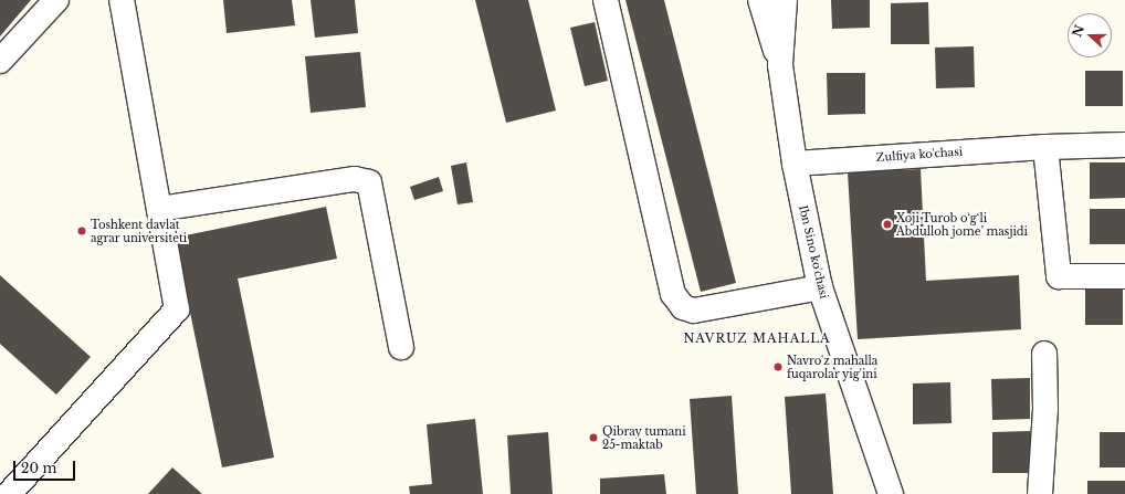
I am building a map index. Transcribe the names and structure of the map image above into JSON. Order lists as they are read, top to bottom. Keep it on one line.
{"streets":{"street":["Zulfiya ko'chasi","Ibn Sino ko'chasi"]},"crossings":[["Zulfiya ko'chasi","Ibn Sino ko'chasi"]],"districts":["NAVRUZ MAHALLA"],"places":["Xoji Turob o‘g‘li Abdulloh jome’ masjidi","Toshkent davlat agrar universiteti","Navro'z mahalla fuqarolar yig'ini","Qibray tumani 25-maktab"],"scale_bar":"20 m","north":"left"}
